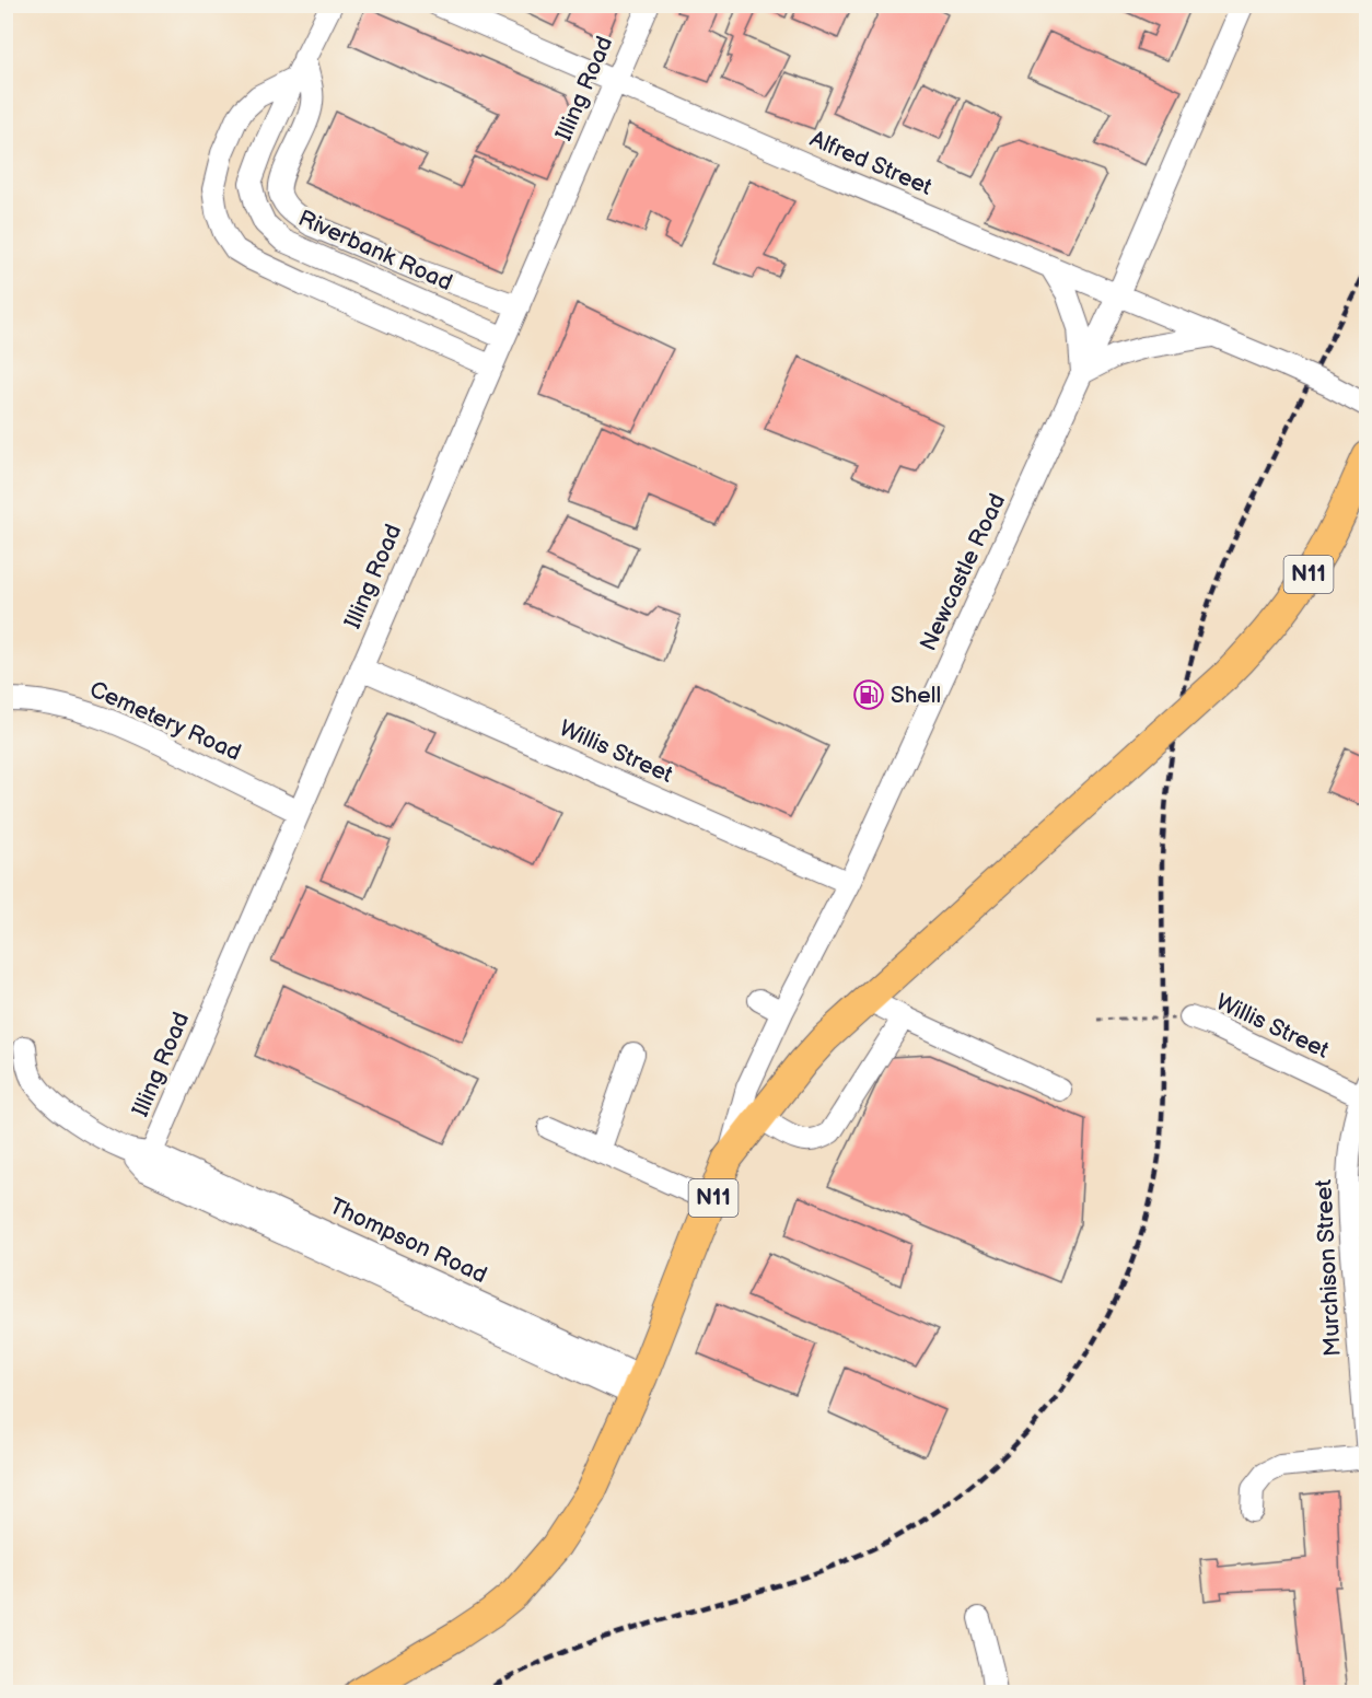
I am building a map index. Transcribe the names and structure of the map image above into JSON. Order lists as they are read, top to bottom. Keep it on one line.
{"streets":{"highway":["N11"],"street":["Illing Road","Alfred Street","Riverbank Road","Newcastle Road","Cemetery Road","Willis Street","Thompson Road","Murchison Street"]},"crossings":[["Illing Road","Alfred Street"],["Illing Road","Riverbank Road"],["Illing Road","Cemetery Road"],["Illing Road","Willis Street"],["Illing Road","Thompson Road"],["Alfred Street","Newcastle Road"],["Newcastle Road","N11"],["Newcastle Road","Willis Street"],["N11","Thompson Road"],["Willis Street","Murchison Street"]],"places":{"fuel station":["Shell"]}}
